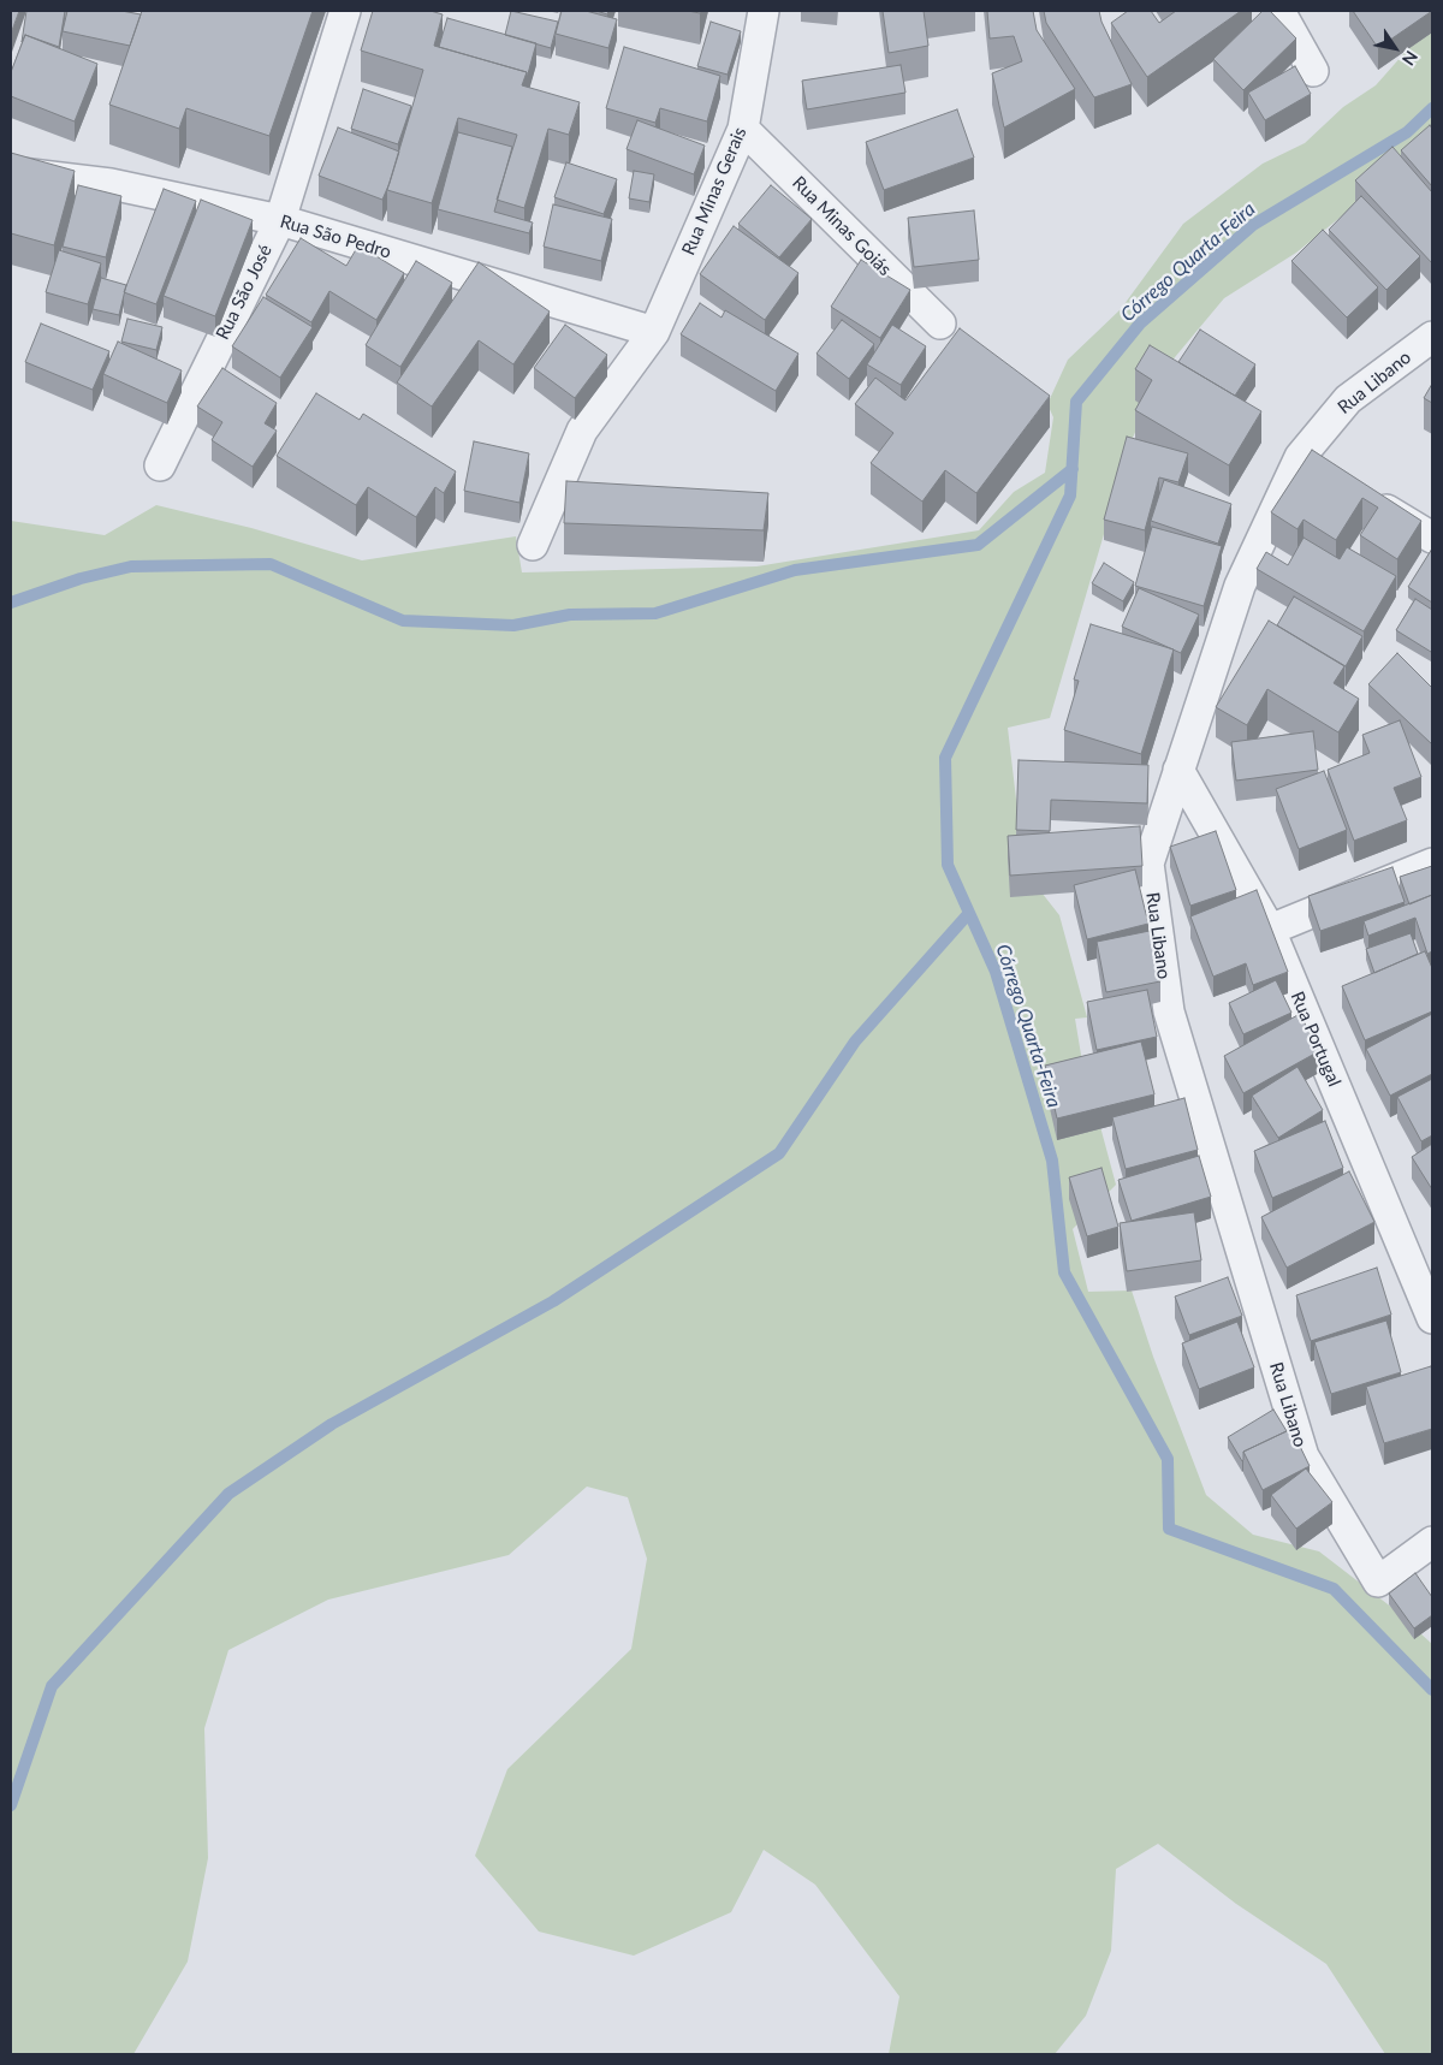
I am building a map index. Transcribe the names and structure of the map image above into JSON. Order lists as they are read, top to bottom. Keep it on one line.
{"streets":{"street":["Rua Minas Gerais","Rua Minas Goiás","Rua São Pedro","Rua São José","Rua Libano","Rua Portugal"]},"crossings":[["Rua Minas Gerais","Rua Minas Goiás"],["Rua Minas Gerais","Rua São Pedro"],["Rua São Pedro","Rua São José"],["Rua Libano","Rua Portugal"]],"water":["Córrego Quarta-Feira"],"north":"bottom right"}
